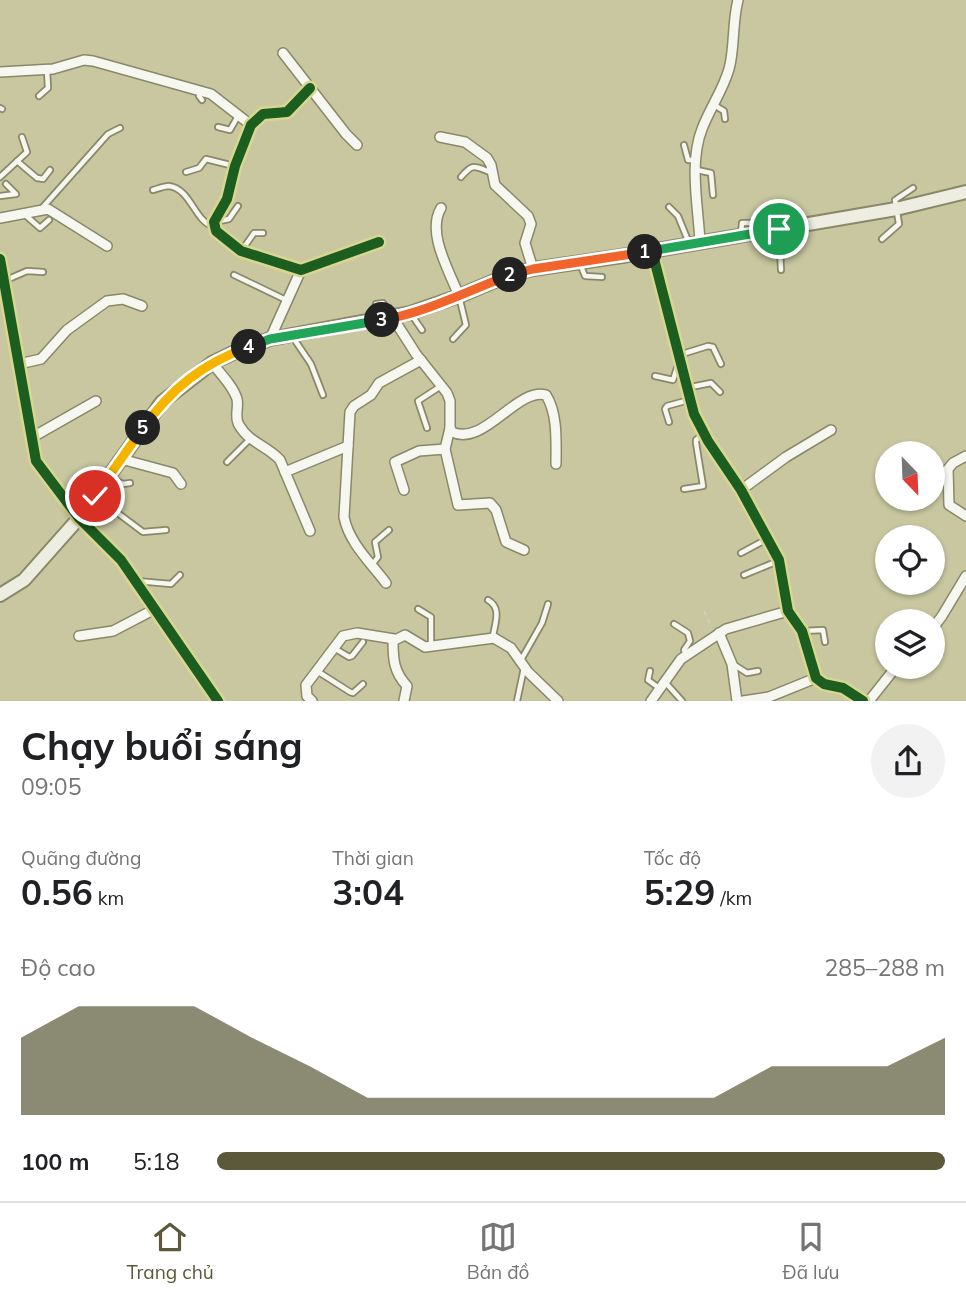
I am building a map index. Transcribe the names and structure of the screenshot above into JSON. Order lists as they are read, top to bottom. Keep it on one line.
{"north":"bottom right","page":{"pins":["1","2","3","4","5"],"heading":["Chạy buổi sáng","09:05"],"stats":[["Quãng đường","0.56 km"],["Thời gian","3:04"],["Tốc độ","5:29 /km"]],"chart":["Độ cao","285–288 m"],"list":[{"name":"100 m","note":"5:18"}],"tabs":["Trang chủ","Bản đồ","Đã lưu"]}}
